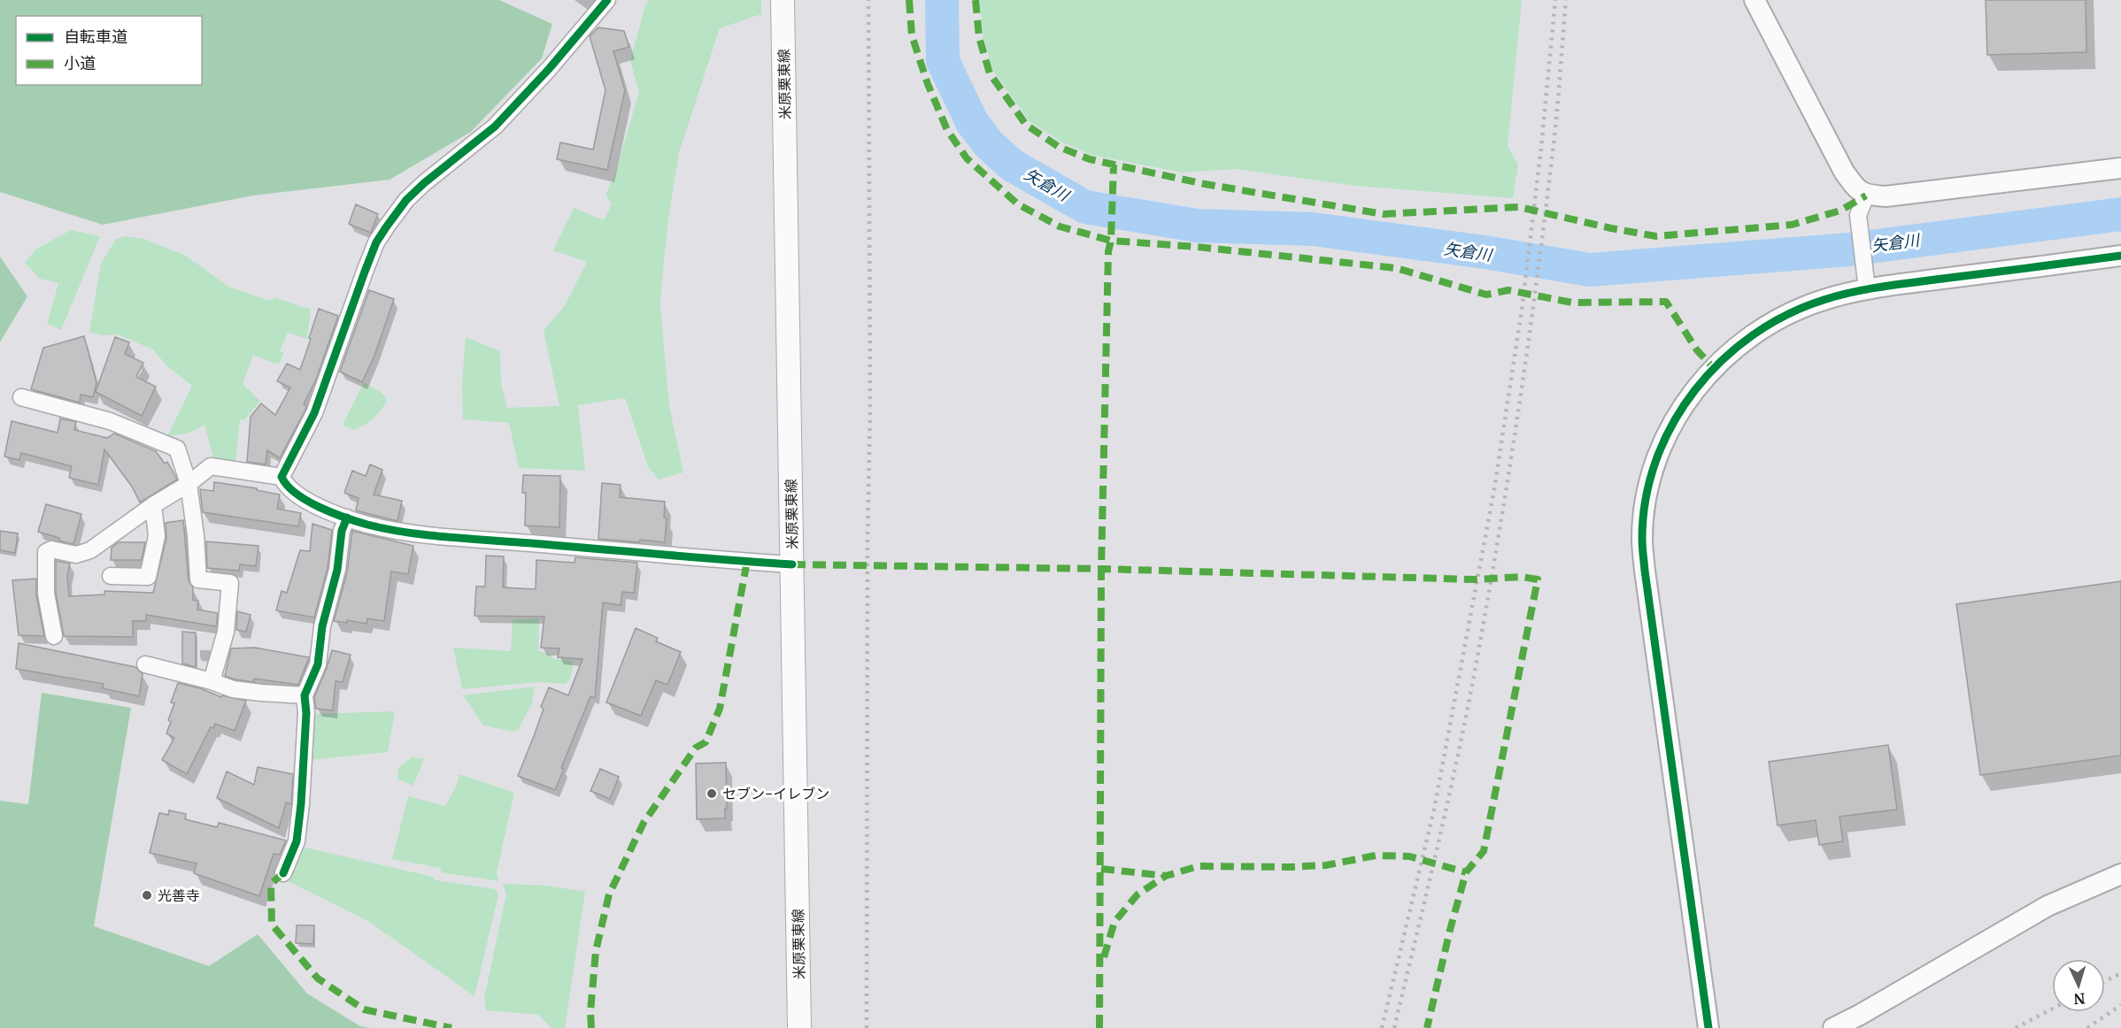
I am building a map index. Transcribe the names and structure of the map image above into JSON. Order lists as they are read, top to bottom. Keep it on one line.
{"streets":{"main road":["米原栗東線"]},"water":["矢倉川"],"places":["セブン-イレブン","光善寺"],"legend":["自転車道","小道"],"north":"bottom"}
